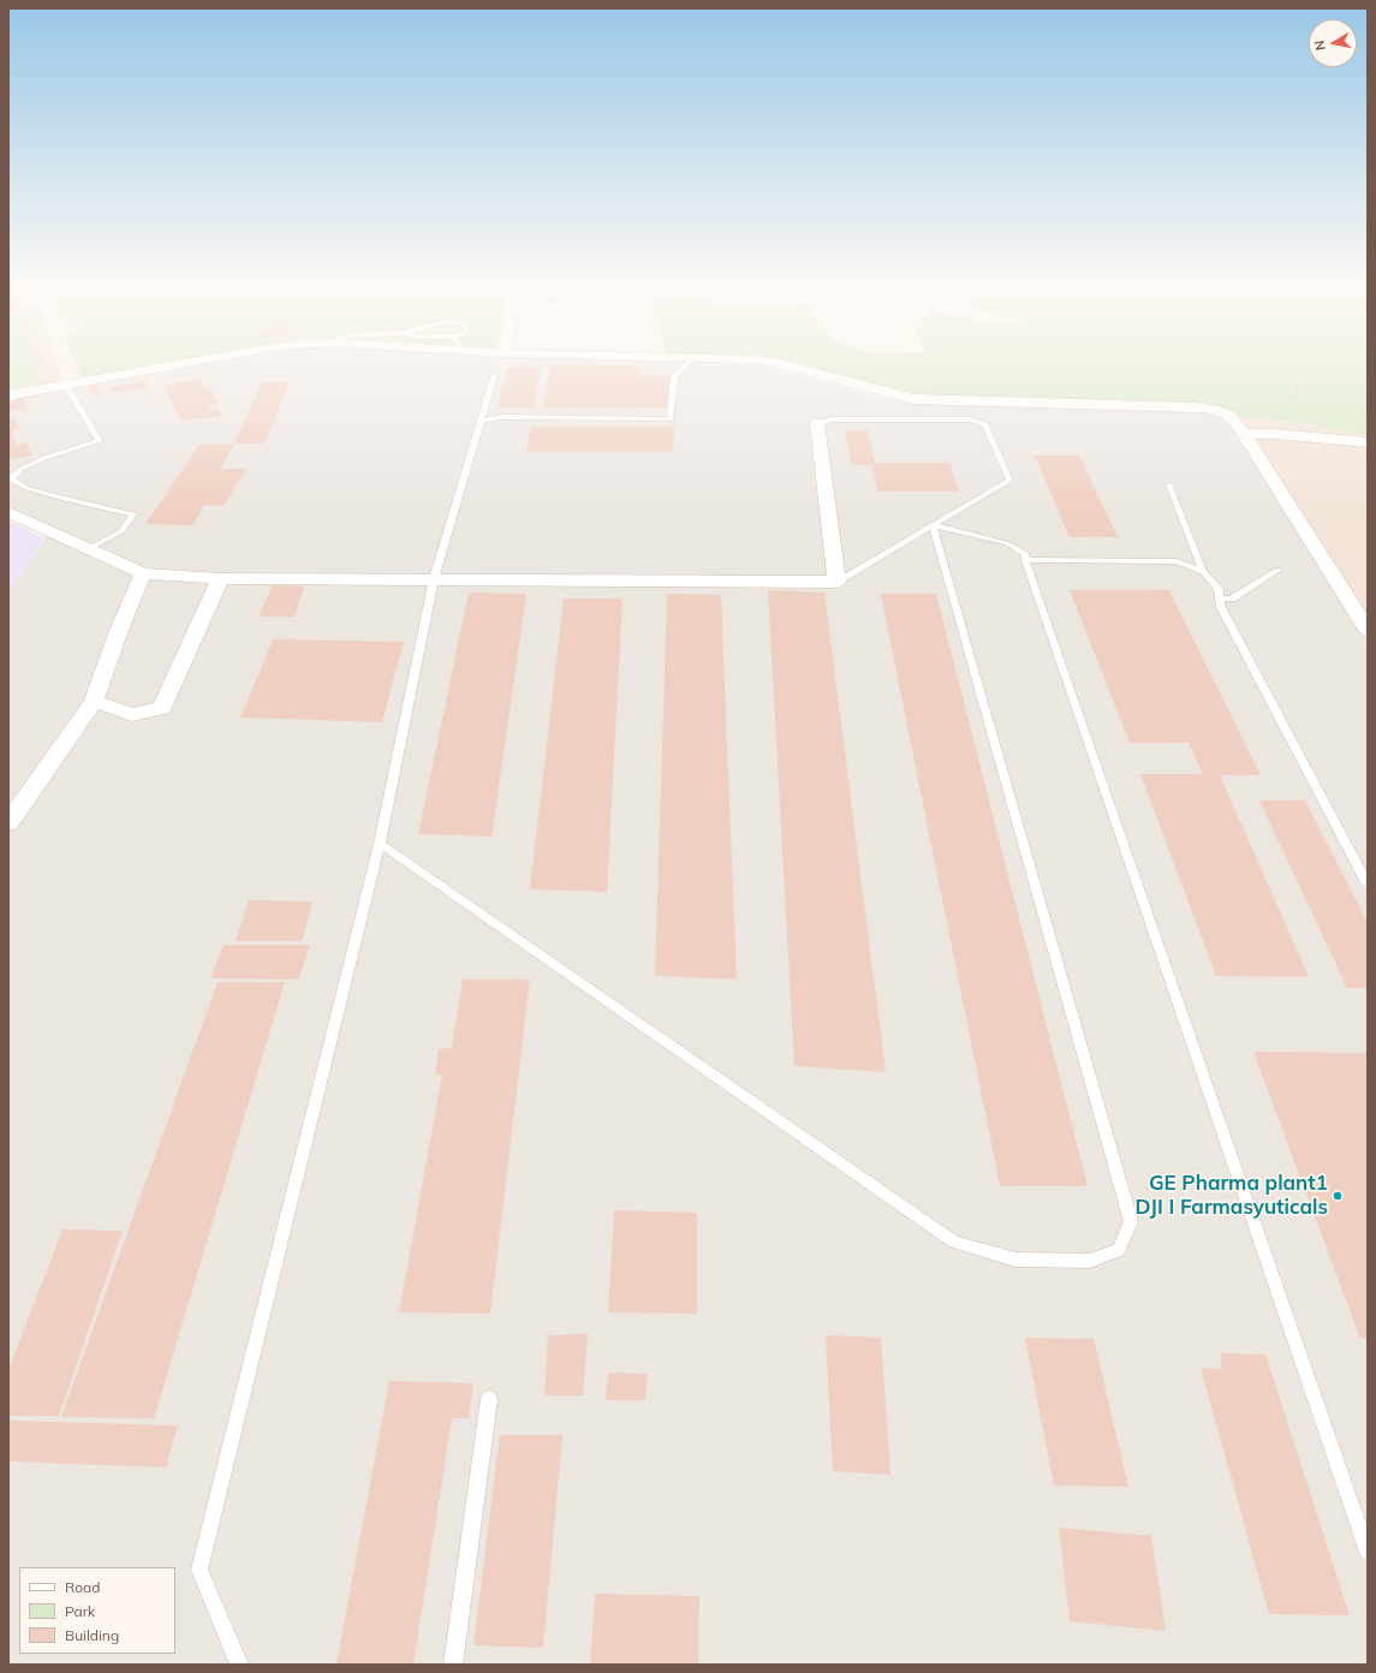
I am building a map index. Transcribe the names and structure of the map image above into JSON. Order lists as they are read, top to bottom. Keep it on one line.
{"places":["GE Pharma plant1 DJI I Farmasyuticals"],"legend":["Road","Park","Building"],"north":"left"}
